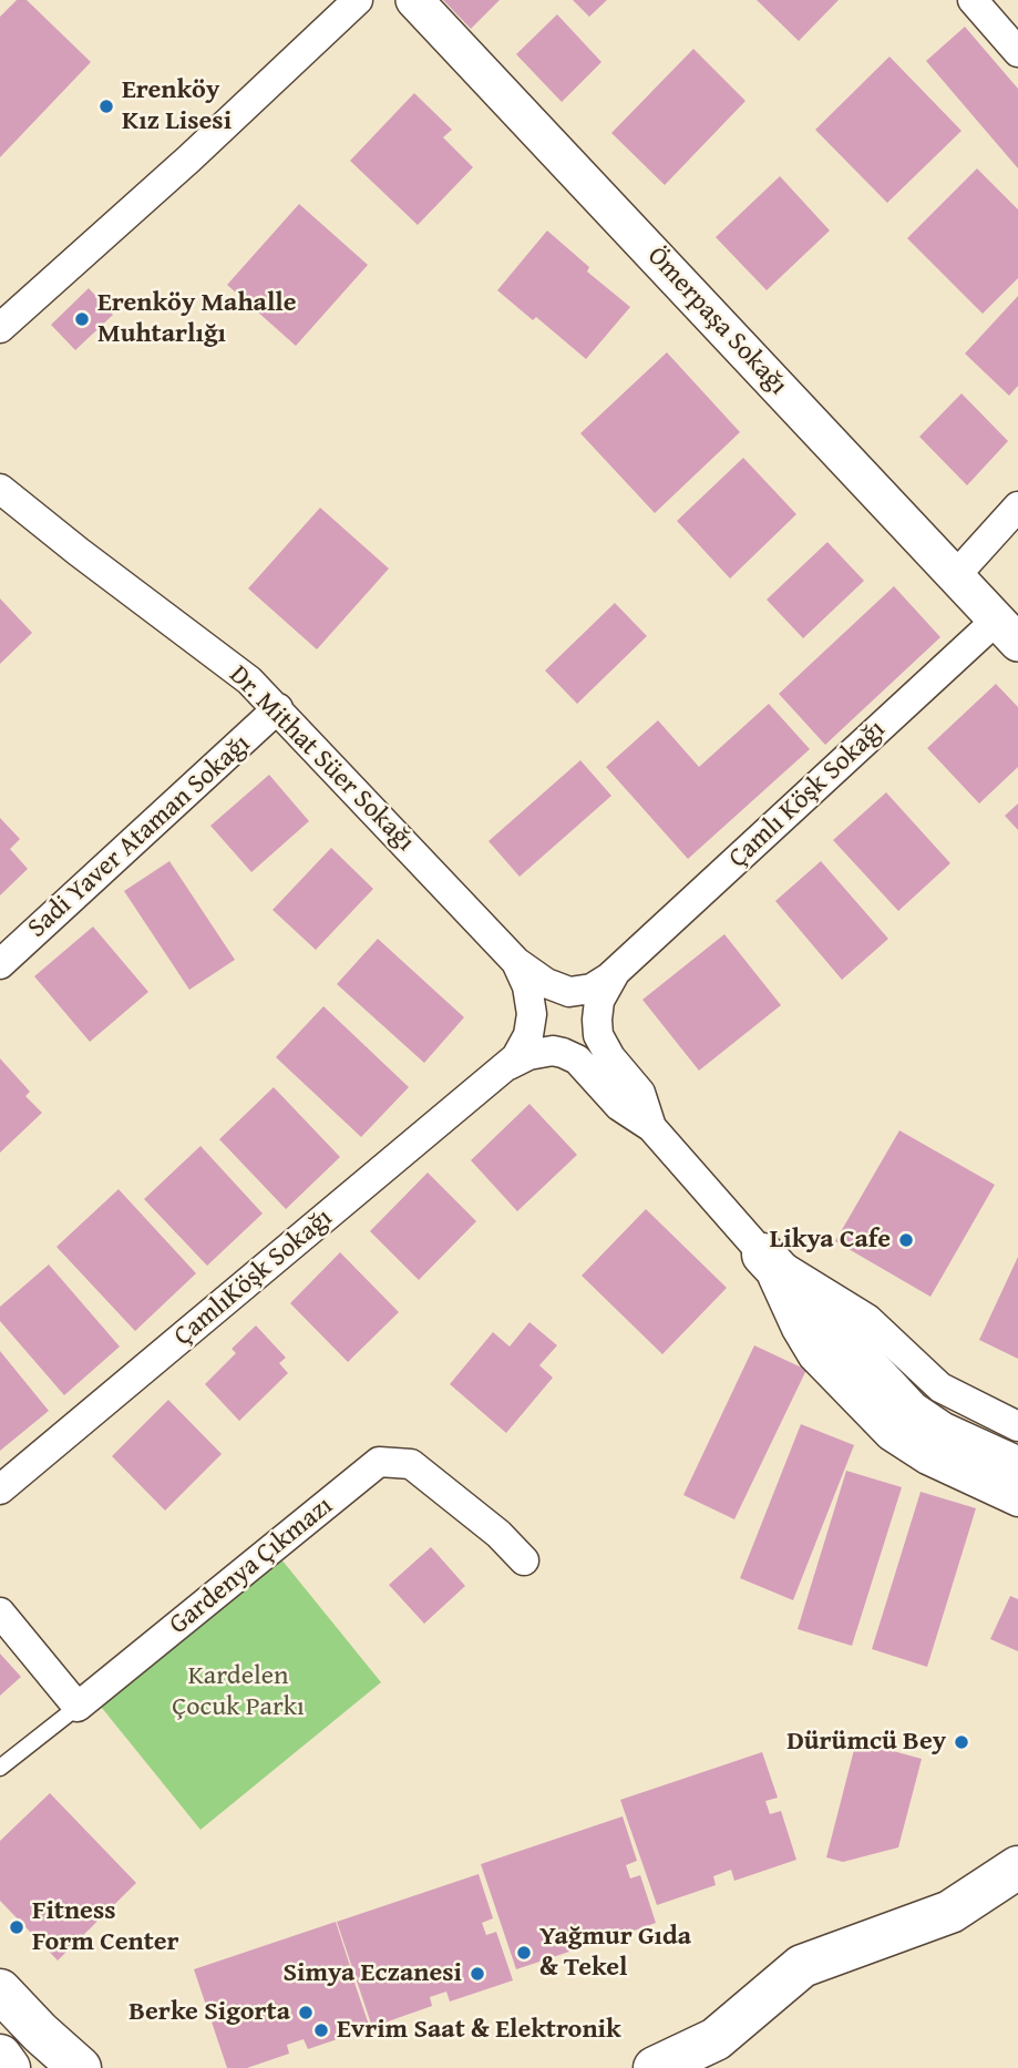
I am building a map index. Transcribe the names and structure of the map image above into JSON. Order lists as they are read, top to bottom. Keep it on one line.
{"streets":{"street":["Ömerpaşa Sokağı","Dr. Mithat Süer Sokağı","Çamlı Köşk Sokağı","Sadi Yaver Ataman Sokağı","ÇamlıKöşk Sokağı","Gardenya Çıkmazı"]},"crossings":[["Ömerpaşa Sokağı","Çamlı Köşk Sokağı"],["Dr. Mithat Süer Sokağı","Çamlı Köşk Sokağı"],["Dr. Mithat Süer Sokağı","Sadi Yaver Ataman Sokağı"],["Dr. Mithat Süer Sokağı","ÇamlıKöşk Sokağı"]],"parks":["Kardelen Çocuk Parkı"],"places":["Erenköy Kız Lisesi","Erenköy Mahalle Muhtarlığı","Likya Cafe","Dürümcü Bey","Fitness Form Center","Yağmur Gıda & Tekel","Simya Eczanesi","Berke Sigorta","Evrim Saat & Elektronik"]}
